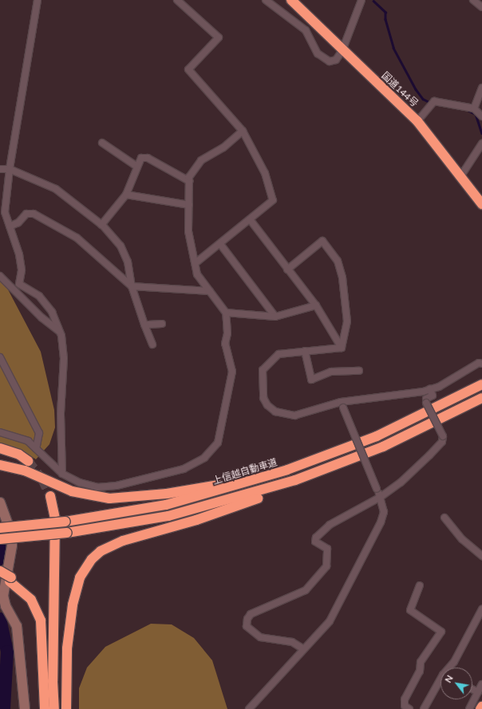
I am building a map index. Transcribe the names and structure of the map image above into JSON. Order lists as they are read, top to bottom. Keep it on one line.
{"streets":{"highway":["国道144号","上信越自動車道"]},"north":"top left"}
